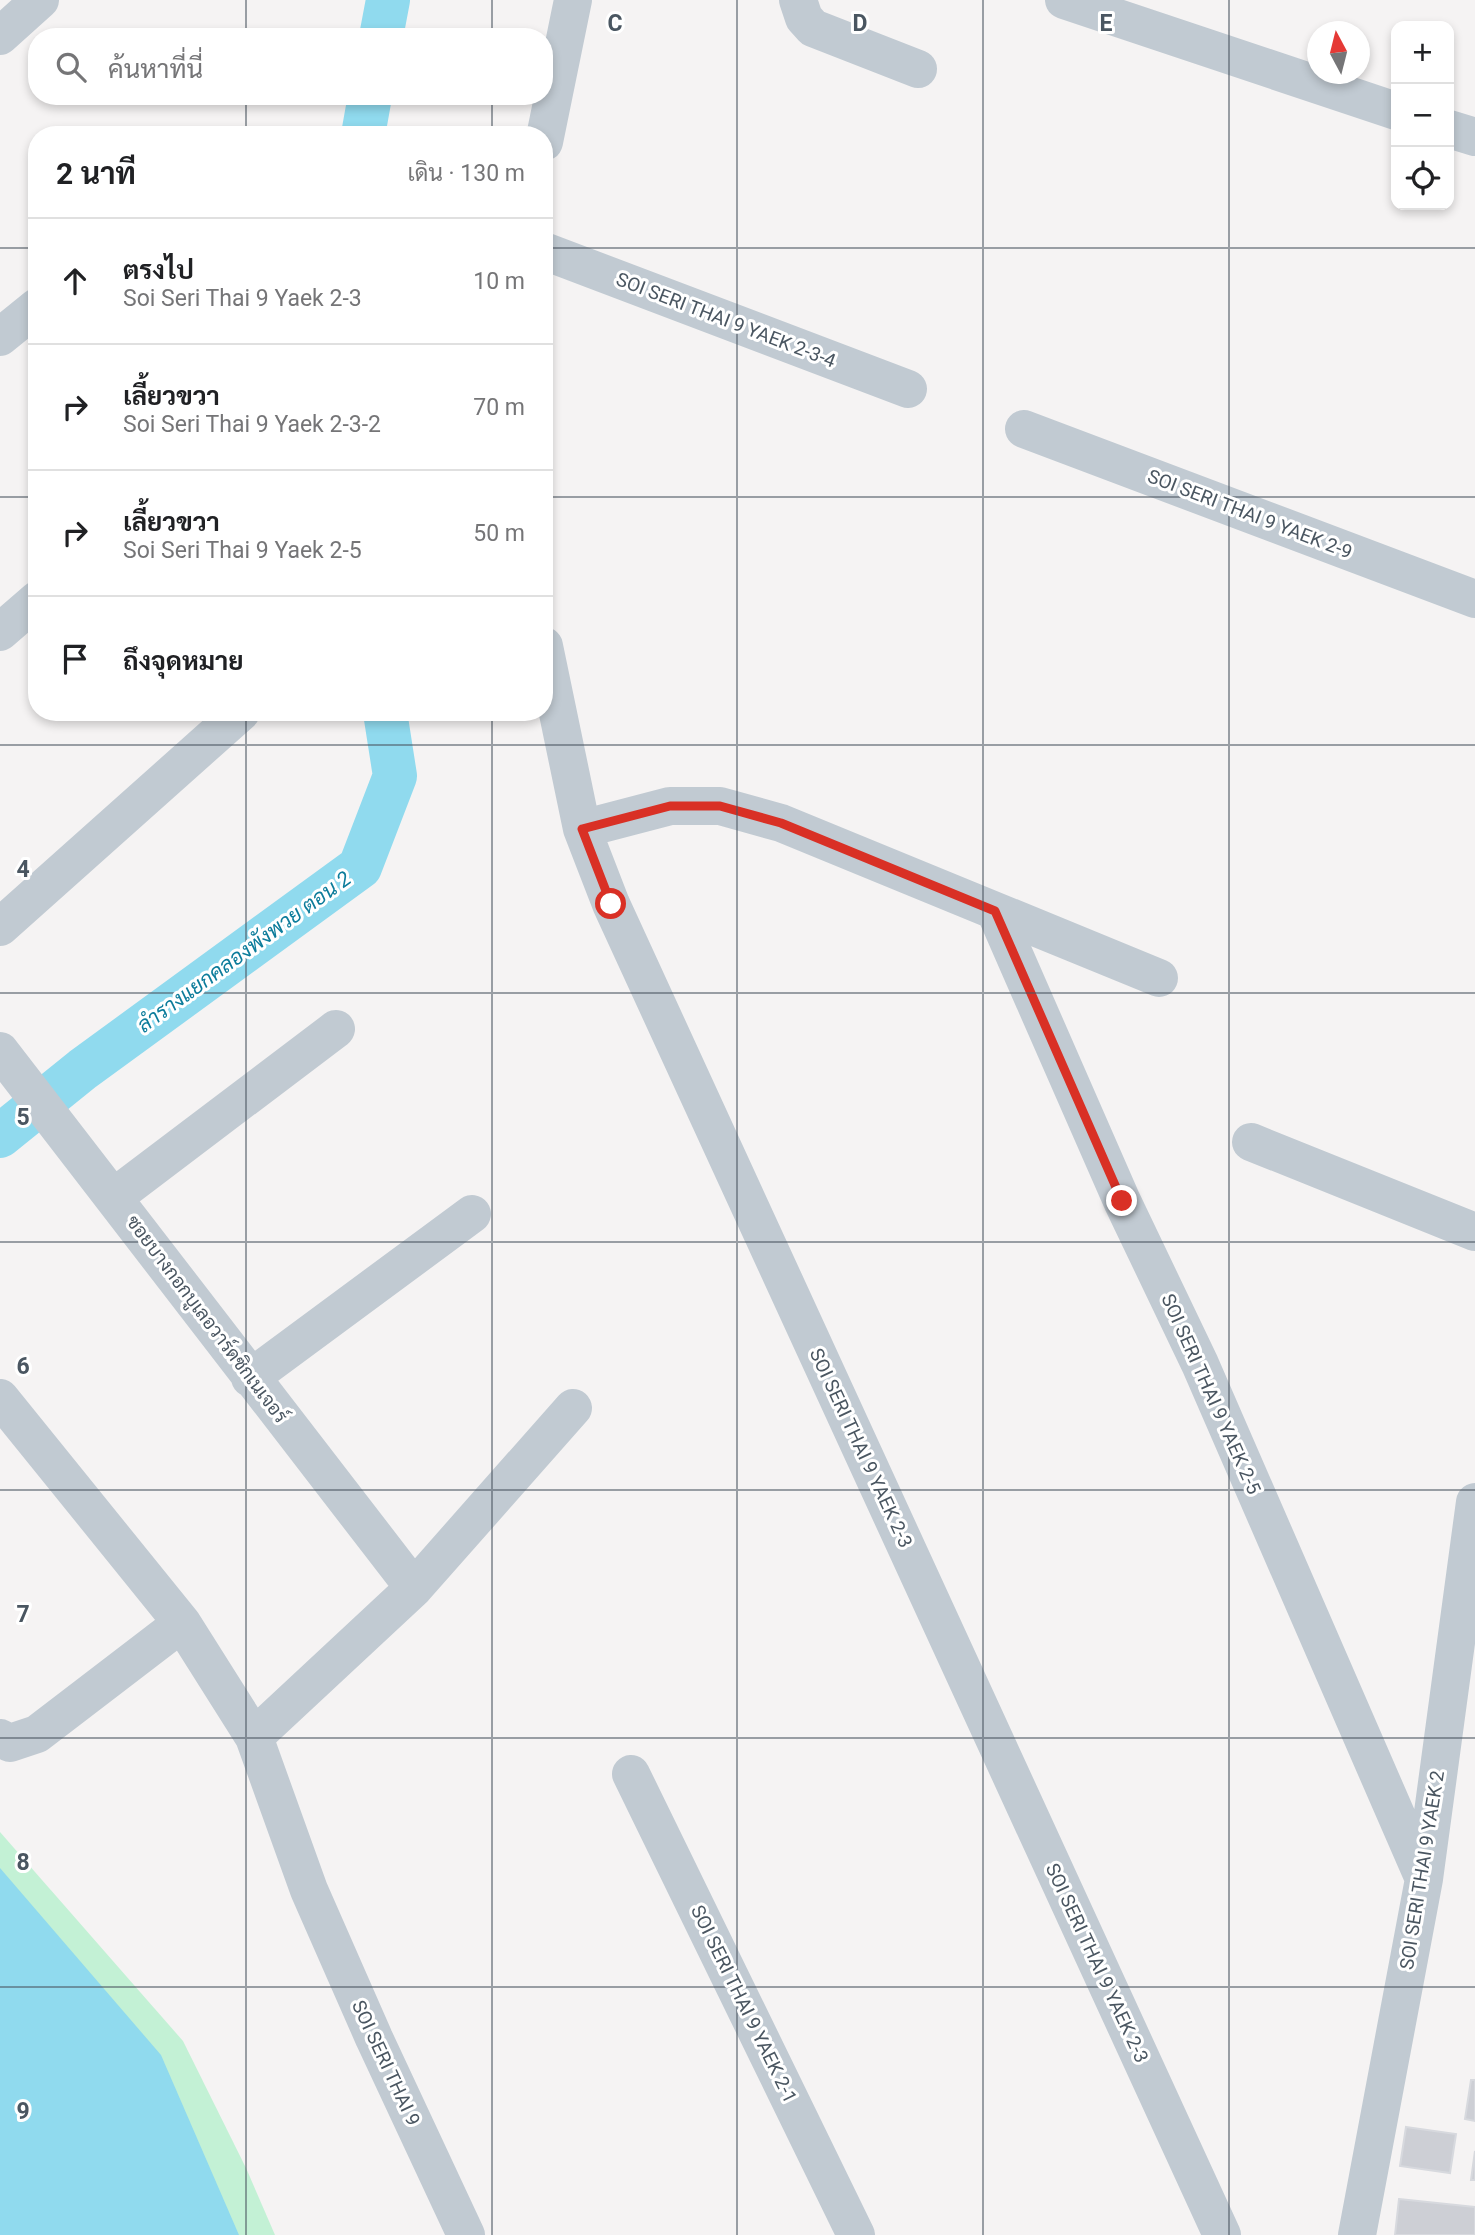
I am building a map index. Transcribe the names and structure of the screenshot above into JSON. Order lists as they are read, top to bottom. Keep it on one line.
{"streets":{"street":["SOI SERI THAI 9 YAEK 2-3-4","SOI SERI THAI 9 YAEK 2-9","ซอยบางกอกบูเลอวาร์ดซิกเนเจอร์","SOI SERI THAI 9 YAEK 2-5","SOI SERI THAI 9 YAEK 2-3","SOI SERI THAI 9 YAEK 2","SOI SERI THAI 9 YAEK 2-1","SOI SERI THAI 9"]},"crossings":[["SOI SERI THAI 9 YAEK 2-5","SOI SERI THAI 9 YAEK 2"]],"water":["ลำรางแยกคลองพังพวย ตอน 2"],"north":"top","page":{"map_buttons":["+","−"],"search":"ค้นหาที่นี่","heading":["2 นาที","เดิน · 130 m"],"list":[["ตรงไป","Soi Seri Thai 9 Yaek 2-3","10 m"],["เลี้ยวขวา","Soi Seri Thai 9 Yaek 2-3-2","70 m"],["เลี้ยวขวา","Soi Seri Thai 9 Yaek 2-5","50 m"],"ถึงจุดหมาย"]},"grid":{"columns":["C","D","E"],"rows":["4","5","6","7","8","9"]}}
